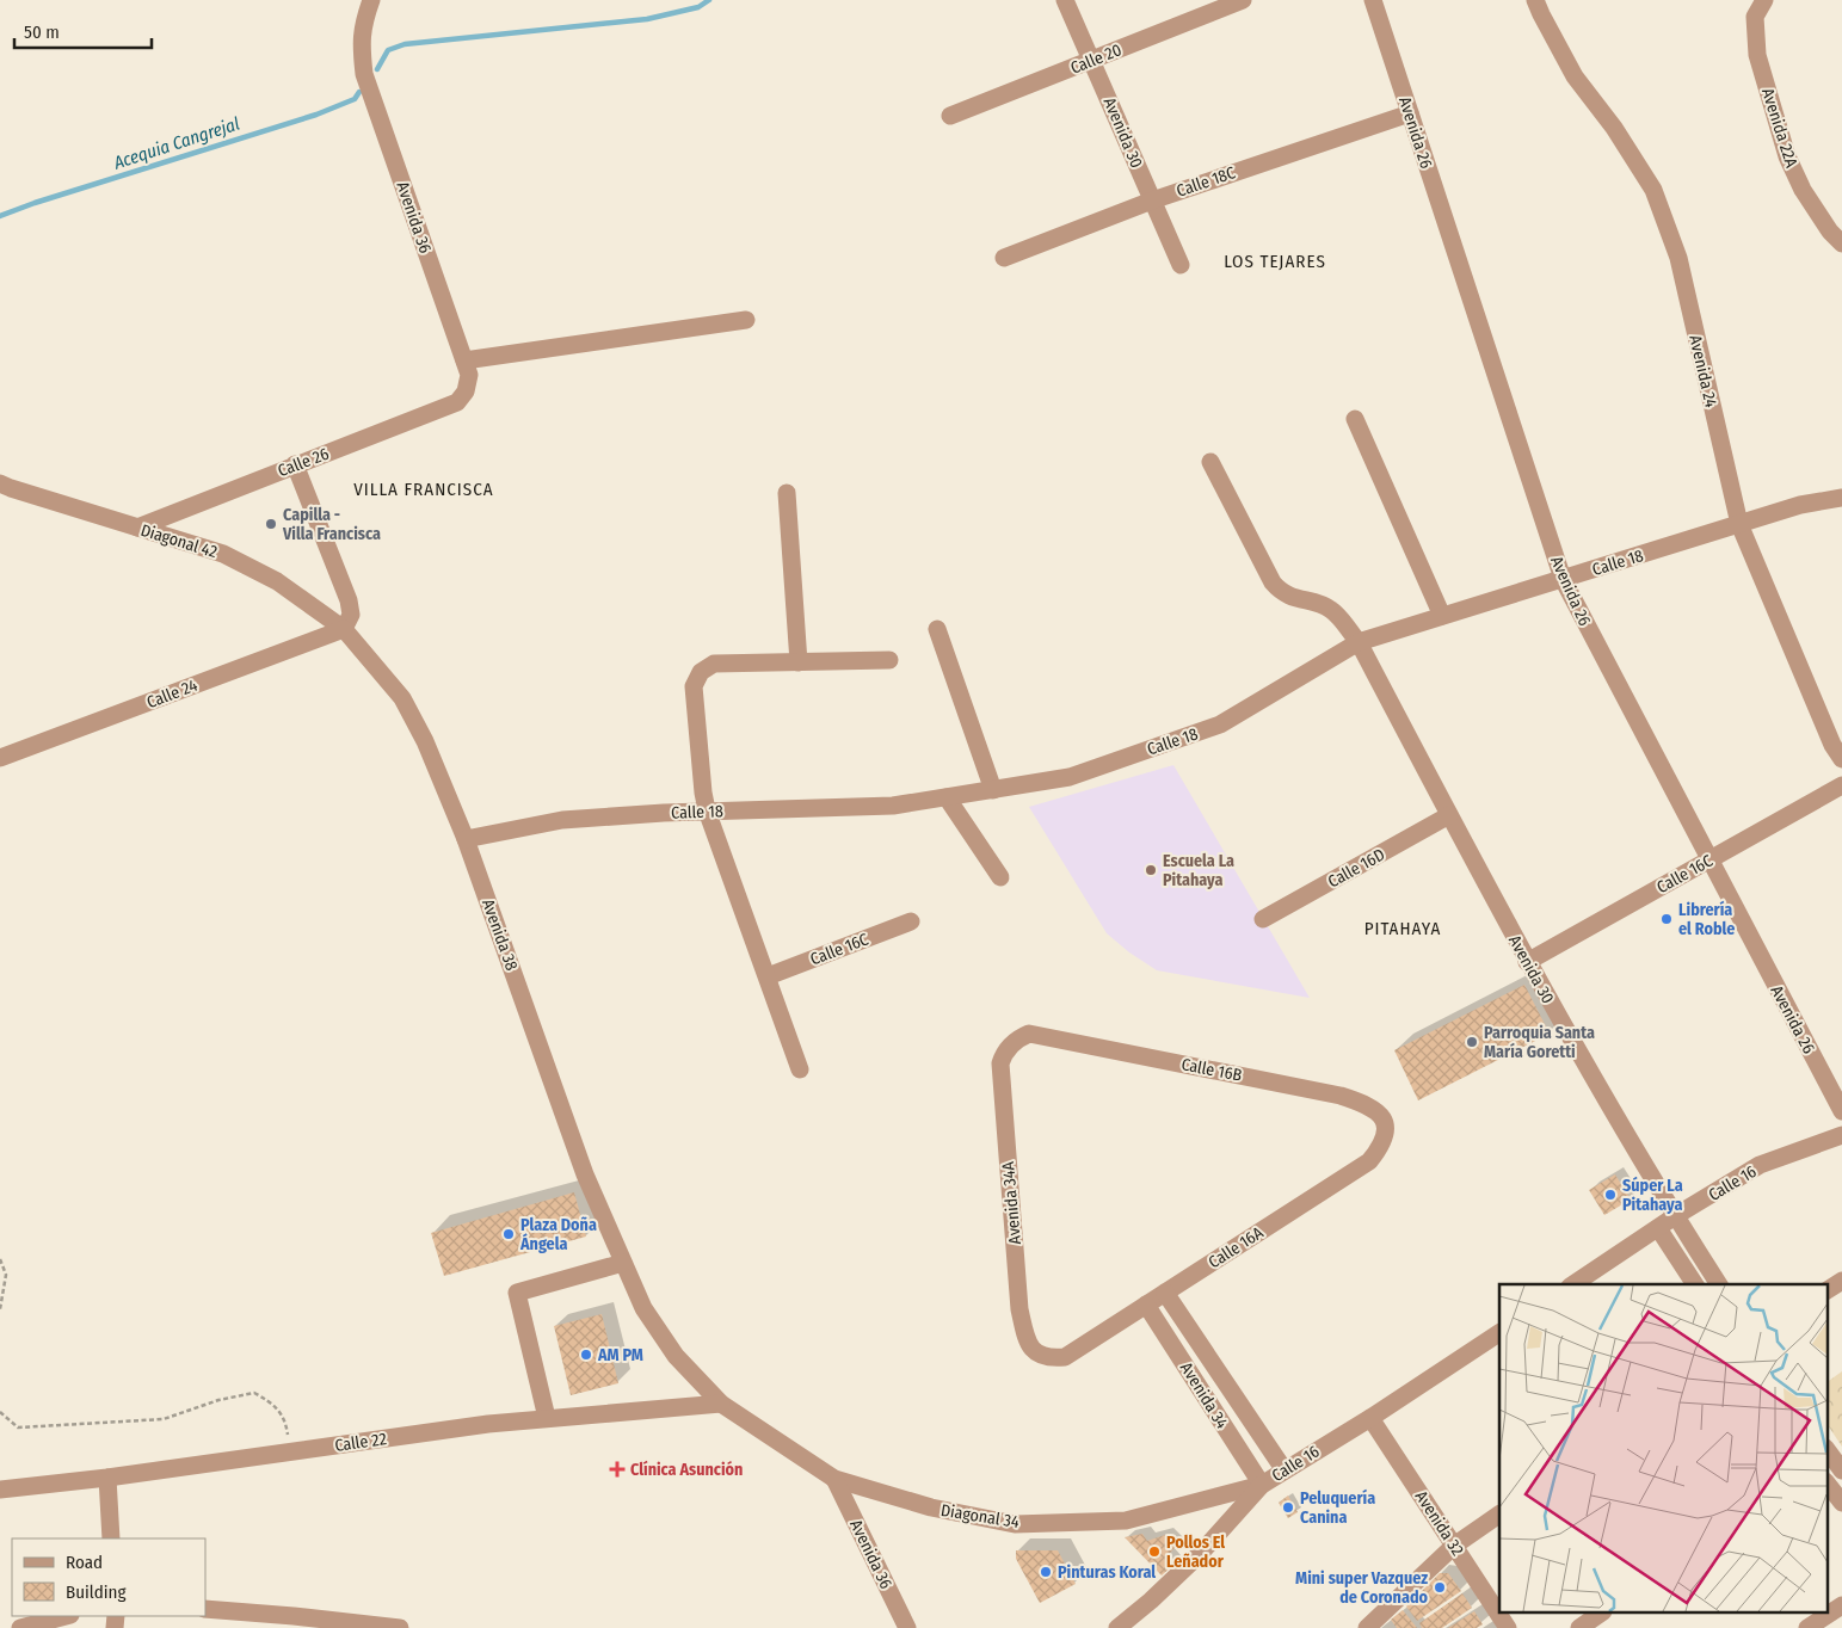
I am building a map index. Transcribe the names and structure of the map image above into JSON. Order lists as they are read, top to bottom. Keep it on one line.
{"streets":{"street":["Calle 20","Avenida 22A","Avenida 30","Avenida 26","Calle 18C","Avenida 36","Avenida 24","Calle 26","Diagonal 42","Calle 18","Calle 24","Calle 16D","Calle 16C","Avenida 38","Calle 16B","Calle 16","Avenida 34A","Calle 16A","Avenida 34","Calle 22","Diagonal 34","Avenida 32"]},"crossings":[["Calle 20","Avenida 30"],["Avenida 30","Calle 18C"],["Avenida 30","Calle 18"],["Avenida 30","Calle 16D"],["Avenida 30","Calle 16C"],["Avenida 30","Calle 16"],["Avenida 26","Calle 18C"],["Avenida 26","Calle 18"],["Avenida 26","Calle 16C"],["Avenida 36","Calle 26"],["Avenida 36","Diagonal 34"],["Avenida 24","Calle 18"],["Calle 26","Diagonal 42"],["Diagonal 42","Calle 24"],["Diagonal 42","Avenida 38"],["Calle 18","Avenida 38"],["Calle 24","Avenida 38"],["Avenida 38","Calle 22"],["Avenida 38","Diagonal 34"],["Calle 16B","Avenida 34A"],["Calle 16B","Calle 16A"],["Calle 16","Avenida 34"],["Calle 16","Diagonal 34"],["Calle 16","Avenida 32"],["Avenida 34A","Calle 16A"],["Calle 16A","Avenida 34"],["Avenida 34","Diagonal 34"],["Calle 22","Diagonal 34"]],"districts":["LOS TEJARES","VILLA FRANCISCA","PITAHAYA"],"water":["Acequia Cangrejal"],"places":{"other":["Capilla - Villa Francisca","Escuela La Pitahaya","Librería el Roble","Parroquia Santa María Goretti","Súper La Pitahaya","Plaza Doña Ángela","AM PM","Peluquería Canina","Pollos El Leñador","Pinturas Koral","Mini super Vazquez de Coronado"],"health":["Clínica Asunción"]},"legend":["Road","Building"],"scale_bar":"50 m"}
